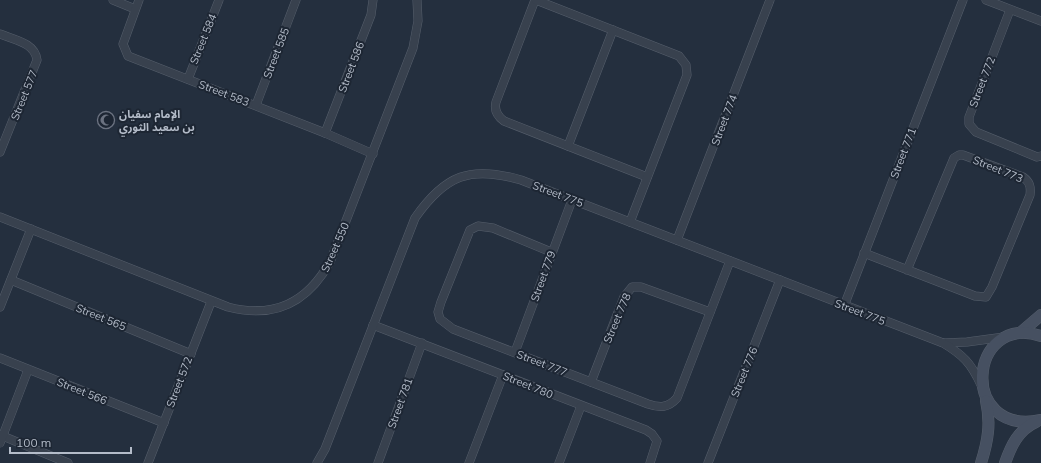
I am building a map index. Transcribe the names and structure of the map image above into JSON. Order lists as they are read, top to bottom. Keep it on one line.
{"streets":{"street":["Street 584","Street 585","Street 586","Street 772","Street 583","Street 577","Street 774","Street 771","Street 773","Street 775","Street 550","Street 779","Street 565","Street 778","Street 777","Street 776","Street 572","Street 780","Street 566","Street 781"]},"crossings":[["Street 584","Street 583"],["Street 585","Street 583"],["Street 586","Street 583"],["Street 583","Street 550"],["Street 774","Street 775"],["Street 771","Street 773"],["Street 771","Street 775"],["Street 775","Street 779"],["Street 775","Street 777"],["Street 775","Street 776"],["Street 775","Street 780"],["Street 550","Street 572"],["Street 779","Street 777"],["Street 565","Street 572"],["Street 778","Street 777"],["Street 572","Street 566"],["Street 780","Street 781"]],"places":{"mosque":["الإمام سفيان بن سعيد الثوري"]},"scale_bar":"100 m"}
